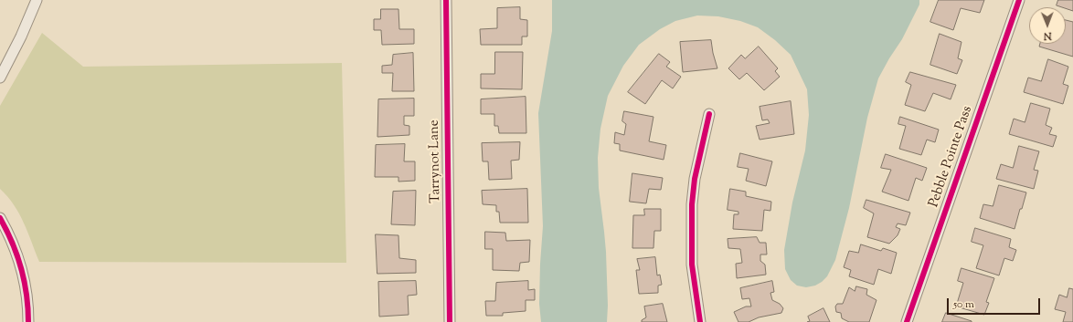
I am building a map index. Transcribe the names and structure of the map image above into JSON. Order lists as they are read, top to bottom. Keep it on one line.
{"streets":{"street":["Pebble Pointe Pass","Tarrynot Lane"]},"scale_bar":"50 m","north":"bottom"}
